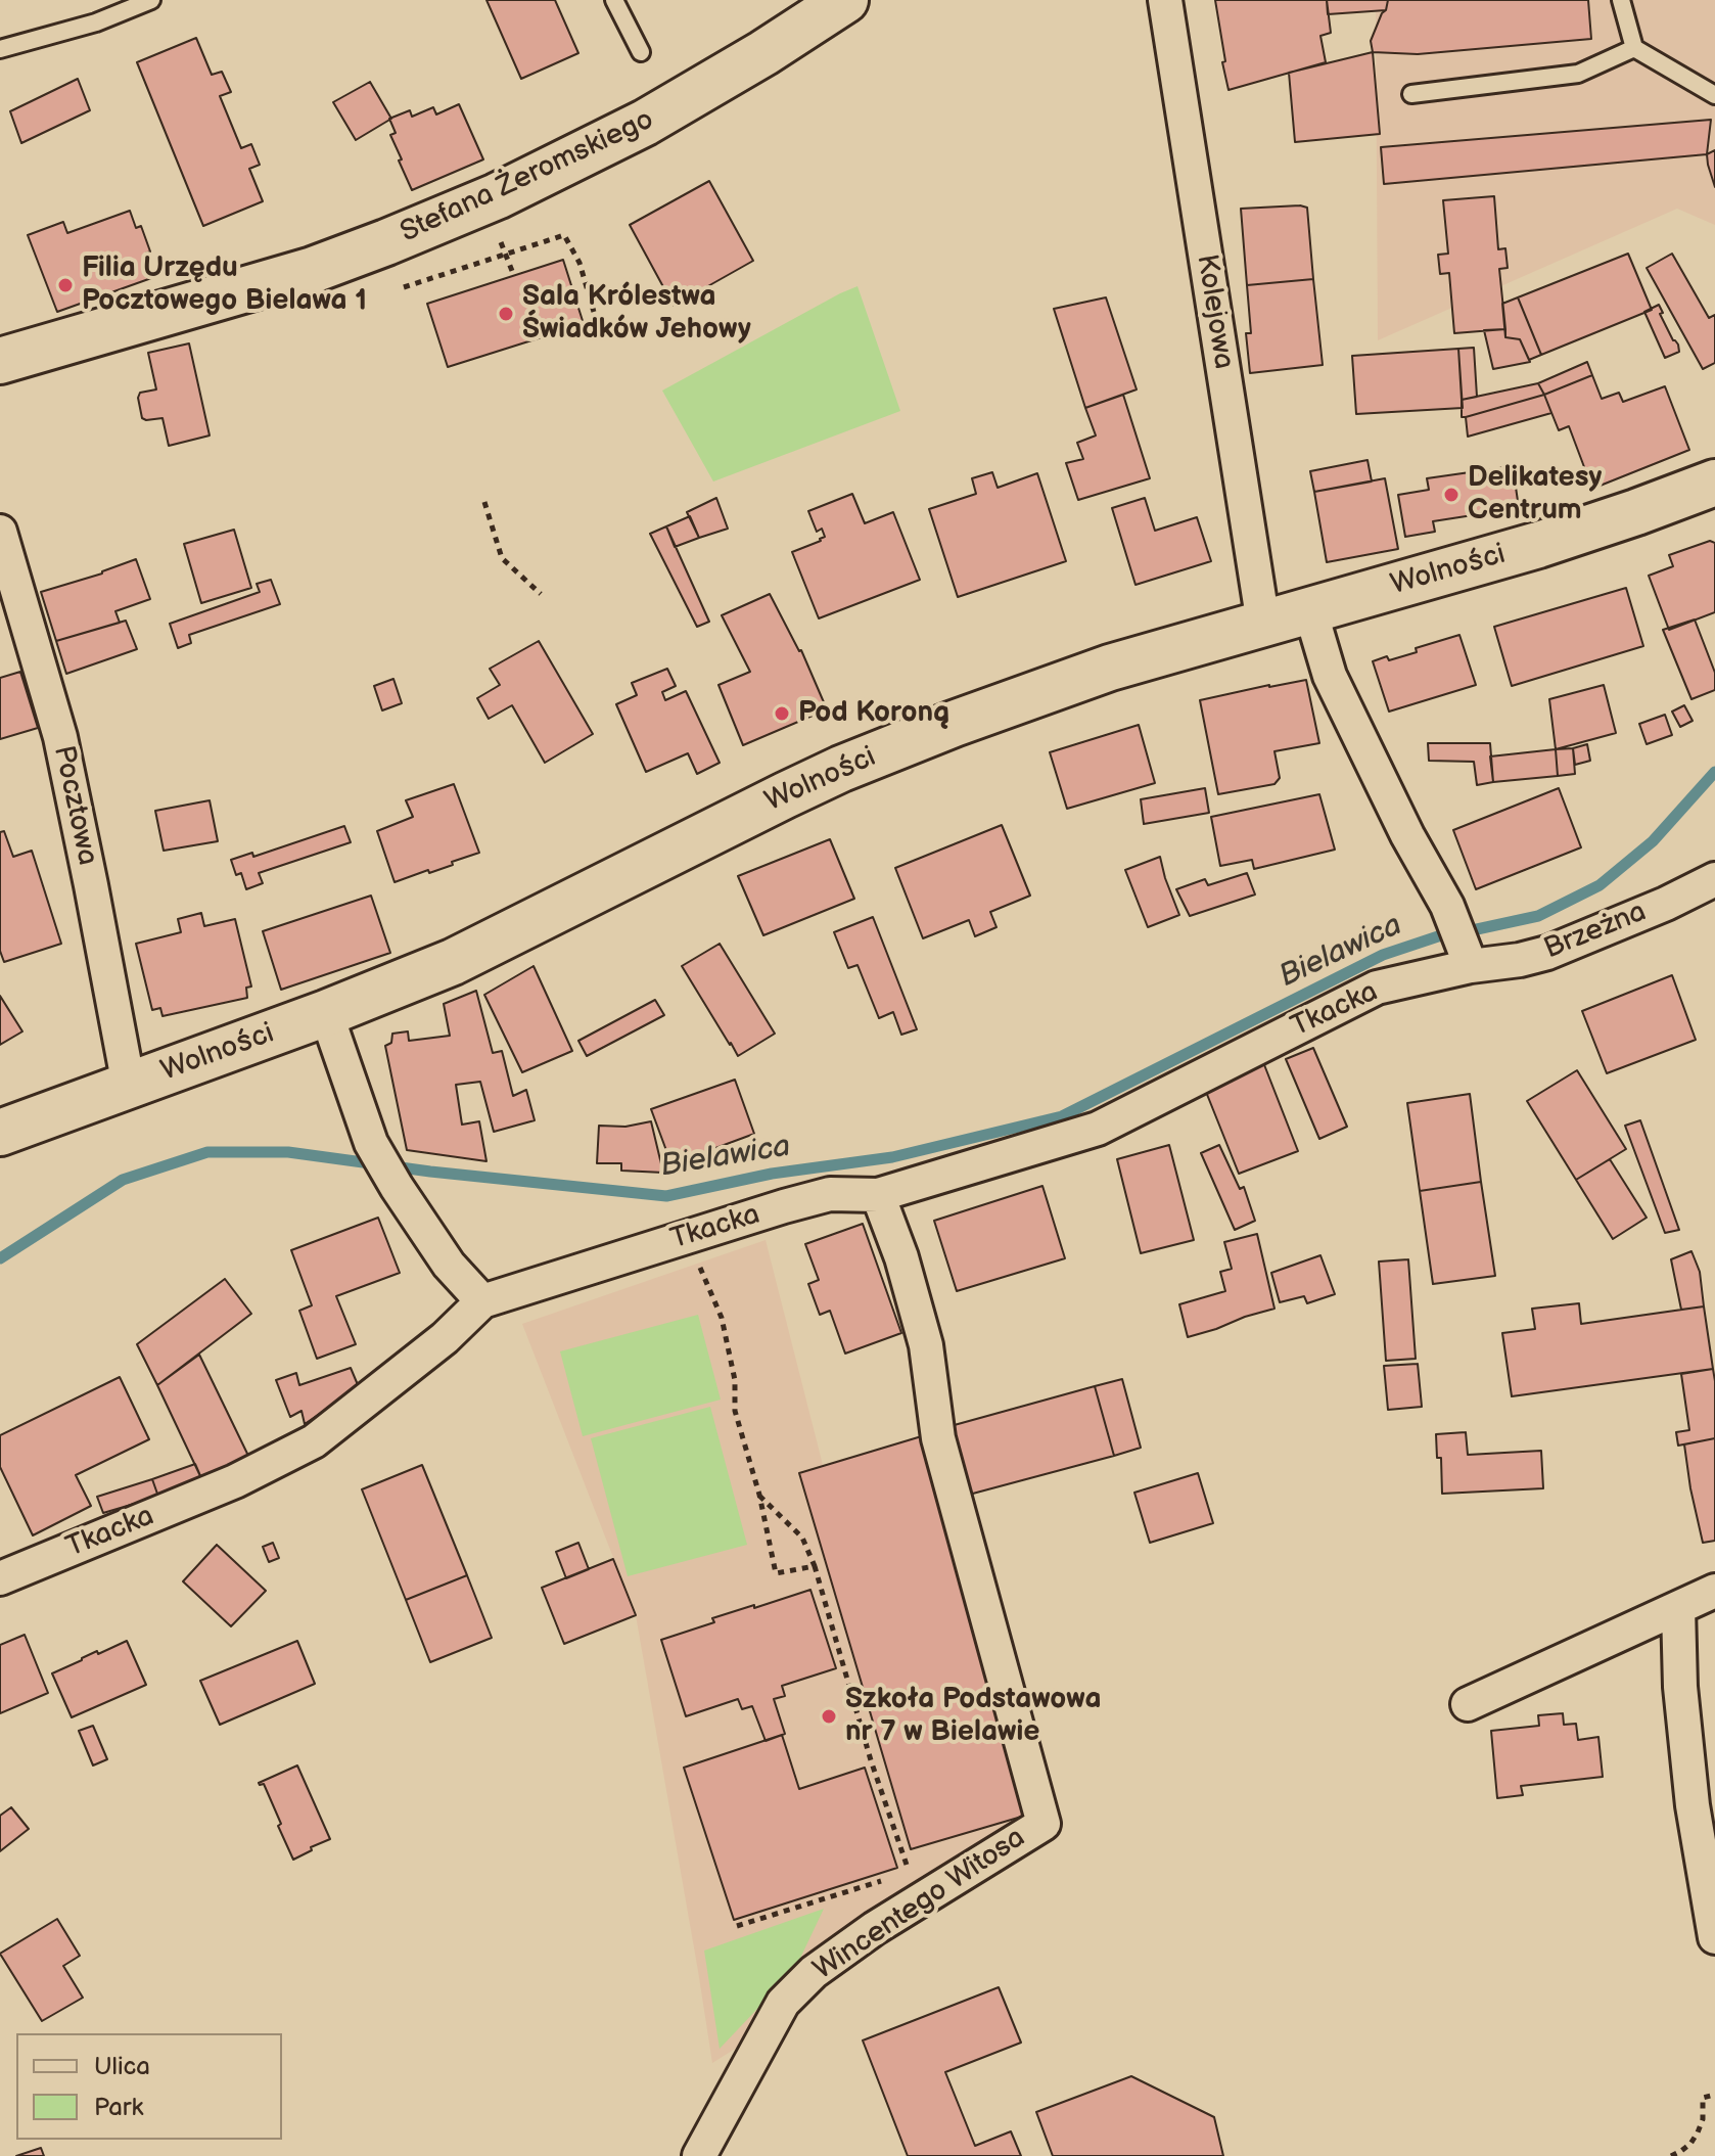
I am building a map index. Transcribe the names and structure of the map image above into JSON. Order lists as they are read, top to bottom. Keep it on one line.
{"streets":{"street":["Stefana Żeromskiego","Kolejowa","Wolności","Pocztowa","Brzeżna","Tkacka","Wincentego Witosa"]},"crossings":[["Kolejowa","Wolności"],["Wolności","Pocztowa"],["Brzeżna","Tkacka"],["Tkacka","Wincentego Witosa"]],"water":["Bielawica"],"places":["Filia Urzędu Pocztowego Bielawa 1","Sala Królestwa Świadków Jehowy","Delikatesy Centrum","Pod Koroną","Szkoła Podstawowa nr 7 w Bielawie"],"legend":["Ulica","Park"]}
